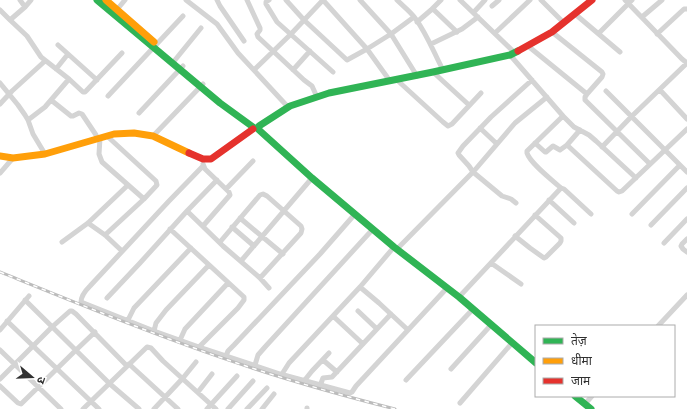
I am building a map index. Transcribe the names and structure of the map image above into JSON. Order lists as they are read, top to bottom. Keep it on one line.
{"legend":["तेज़","धीमा","जाम"],"north":"right"}
